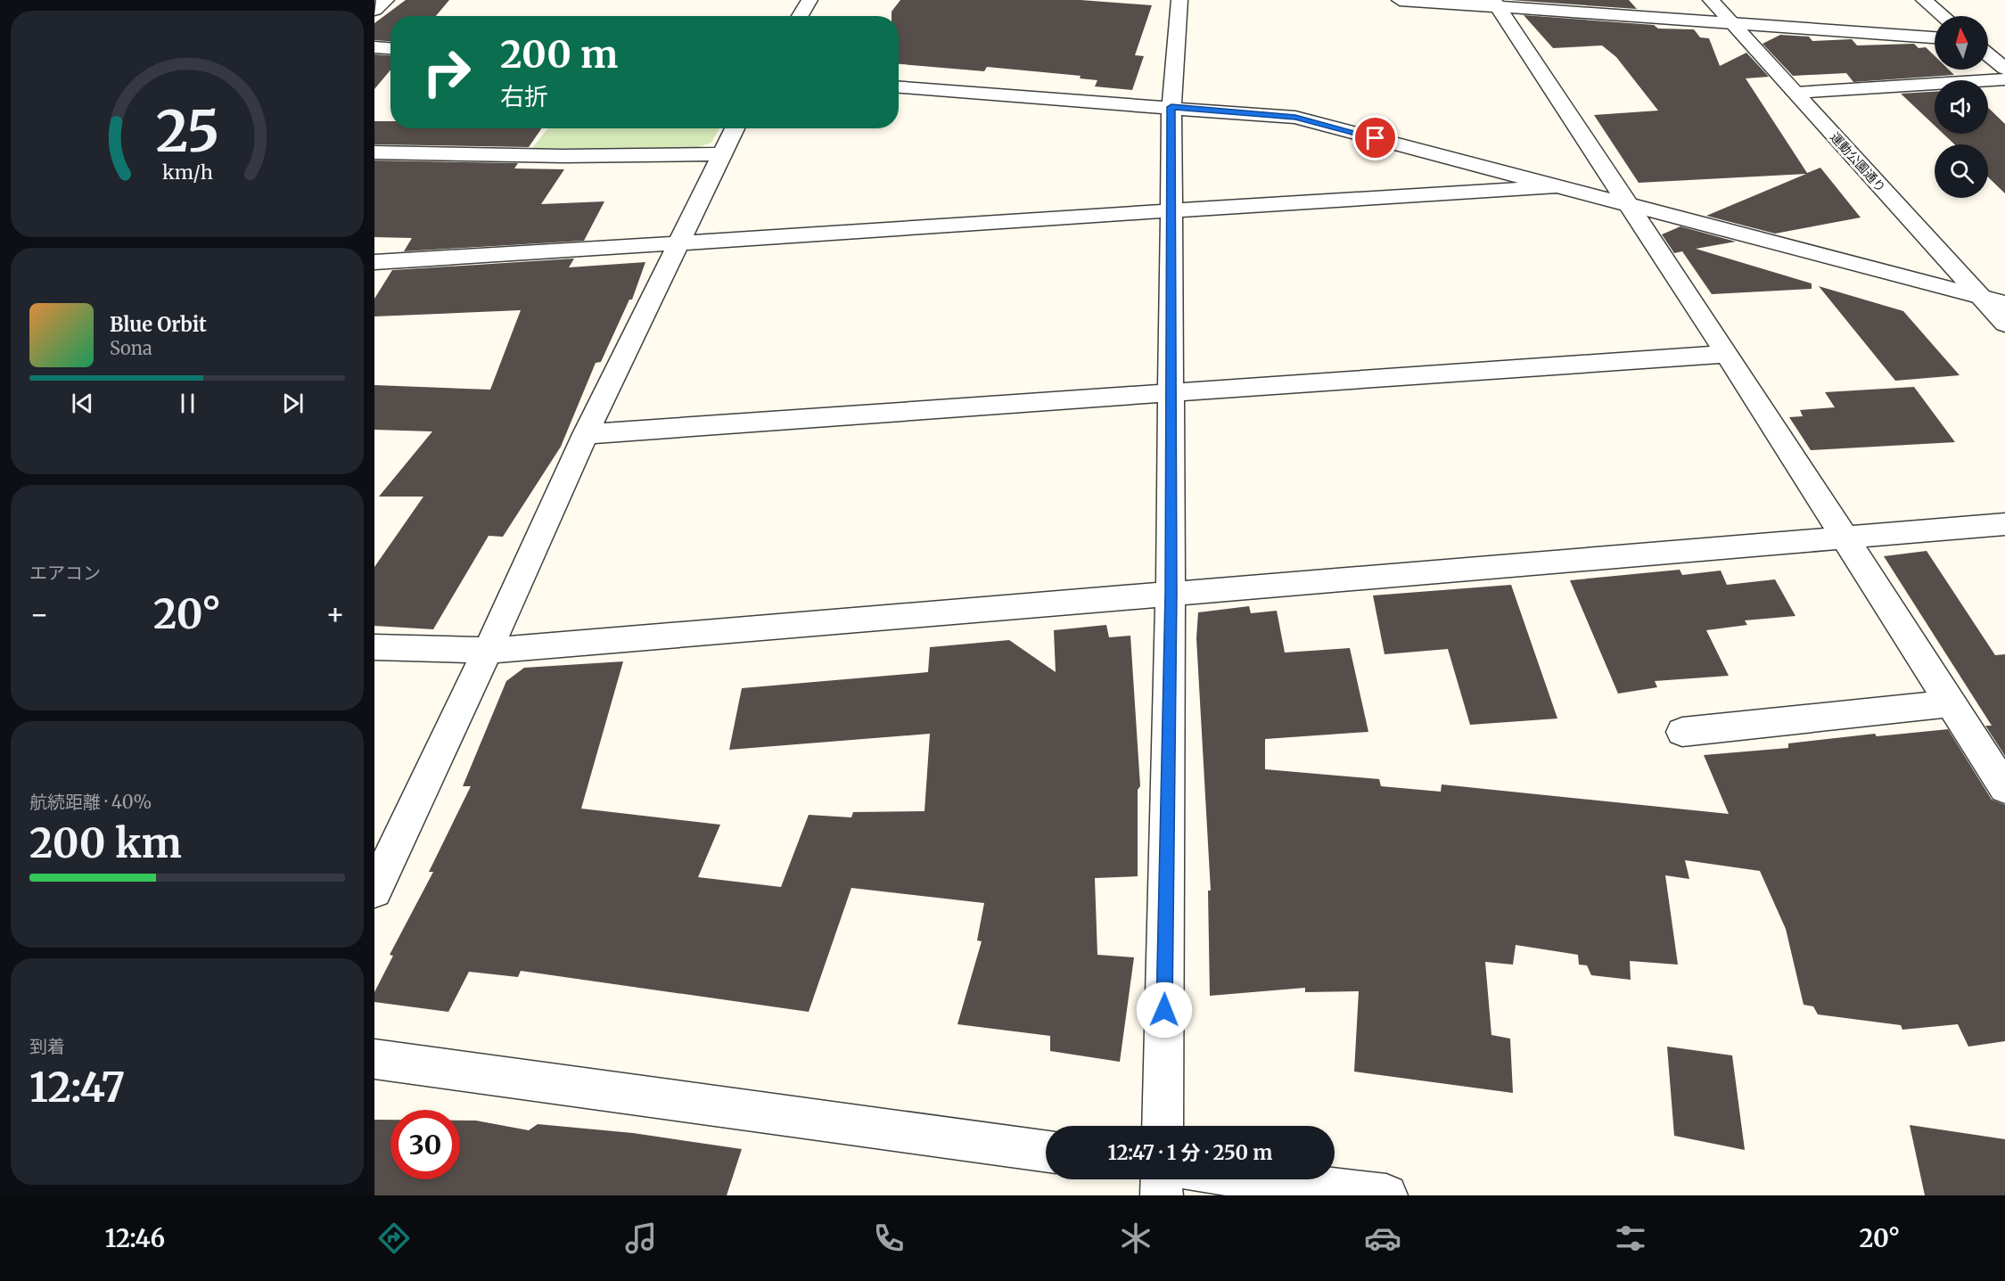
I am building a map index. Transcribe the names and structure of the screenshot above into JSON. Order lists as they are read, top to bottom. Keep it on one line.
{"streets":{"street":["運動公園通り"]},"north":"top","page":{"turn":["200 m","右折"],"song":["Blue Orbit","Sona"],"tile":["エアコン",["航続距離 · 40%","200 km"],["到着","12:47"]],"heat":["−","20°","+"],"limit":"30","trip":"12:47 · 1 分 · 250 m","tabs":["12:46","20°"],"gauge":["25","km/h"]}}
